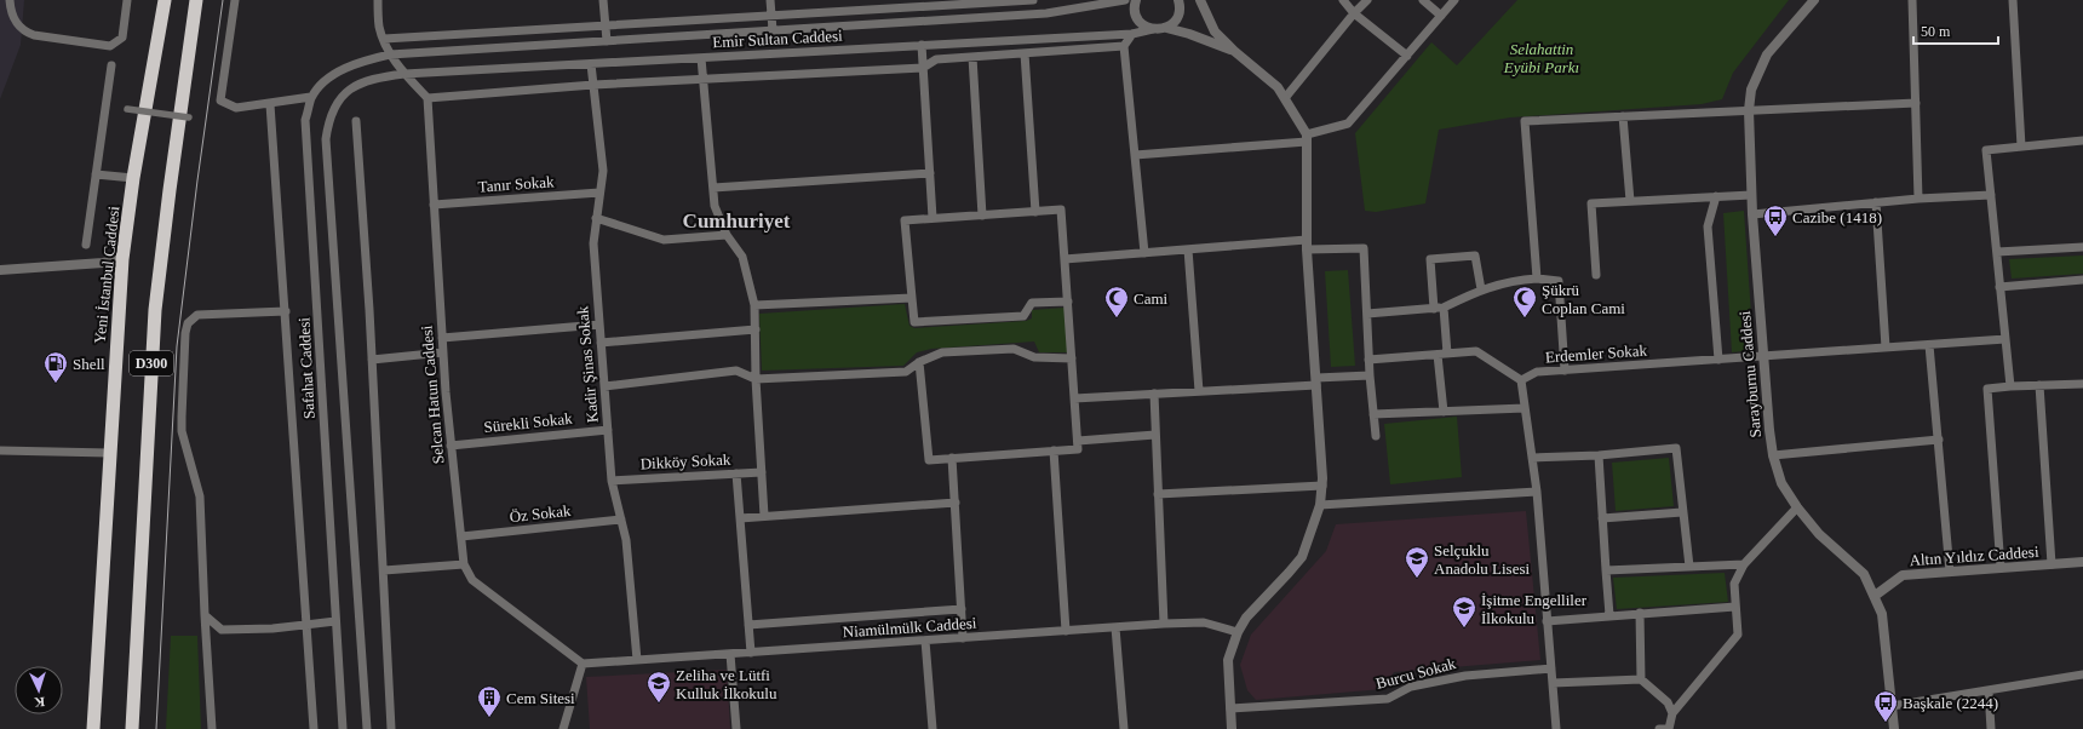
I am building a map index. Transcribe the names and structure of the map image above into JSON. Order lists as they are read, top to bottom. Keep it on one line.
{"streets":{"highway":["Yeni İstanbul Caddesi","D300"],"street":["Emir Sultan Caddesi","Tanır Sokak","Erdemler Sokak","Kadir Şinas Sokak","Safahat Caddesi","Sarayburnu Caddesi","Selcan Hatun Caddesi","Sürekli Sokak","Dikköy Sokak","Öz Sokak","Altın Yıldız Caddesi","Niamülmülk Caddesi","Burcu Sokak"]},"crossings":[["Emir Sultan Caddesi","Kadir Şinas Sokak"],["Emir Sultan Caddesi","Safahat Caddesi"],["Tanır Sokak","Kadir Şinas Sokak"],["Tanır Sokak","Selcan Hatun Caddesi"],["Erdemler Sokak","Sarayburnu Caddesi"],["Kadir Şinas Sokak","Sürekli Sokak"],["Kadir Şinas Sokak","Dikköy Sokak"],["Kadir Şinas Sokak","Öz Sokak"],["Kadir Şinas Sokak","Niamülmülk Caddesi"],["Sarayburnu Caddesi","Altın Yıldız Caddesi"],["Selcan Hatun Caddesi","Sürekli Sokak"],["Selcan Hatun Caddesi","Öz Sokak"],["Selcan Hatun Caddesi","Niamülmülk Caddesi"]],"districts":["Cumhuriyet"],"parks":["Selahattin Eyübi Parkı"],"places":{"bus stop":["Cazibe (1418)","Başkale (2244)"],"mosque":["Cami","Şükrü Coplan Cami"],"fuel station":["Shell"],"school or university":["Selçuklu Anadolu Lisesi","İşitme Engelliler İlkokulu","Zeliha ve Lütfi Kulluk İlkokulu"],"building":["Cem Sitesi"]},"scale_bar":"50 m","north":"bottom"}
